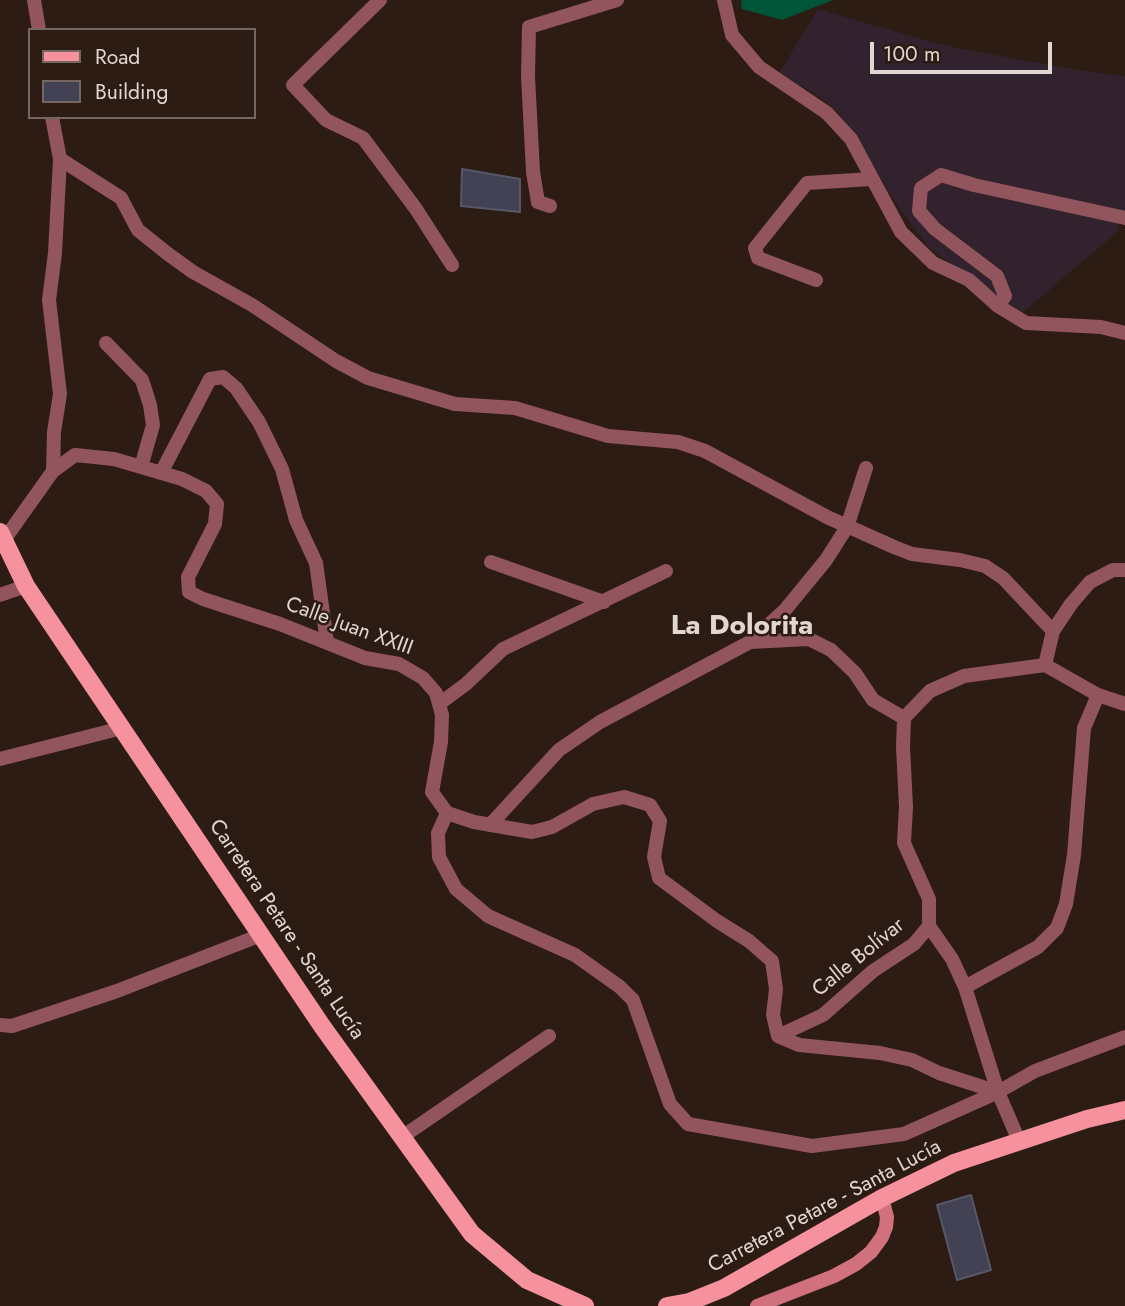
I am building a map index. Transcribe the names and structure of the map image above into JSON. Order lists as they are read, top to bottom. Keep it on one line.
{"streets":{"main road":["Carretera Petare - Santa Lucía"],"street":["Calle Juan XXIII","Calle Bolívar"]},"crossings":[["Calle Juan XXIII","Carretera Petare - Santa Lucía"]],"districts":["La Dolorita"],"legend":["Road","Building"],"scale_bar":"100 m"}
